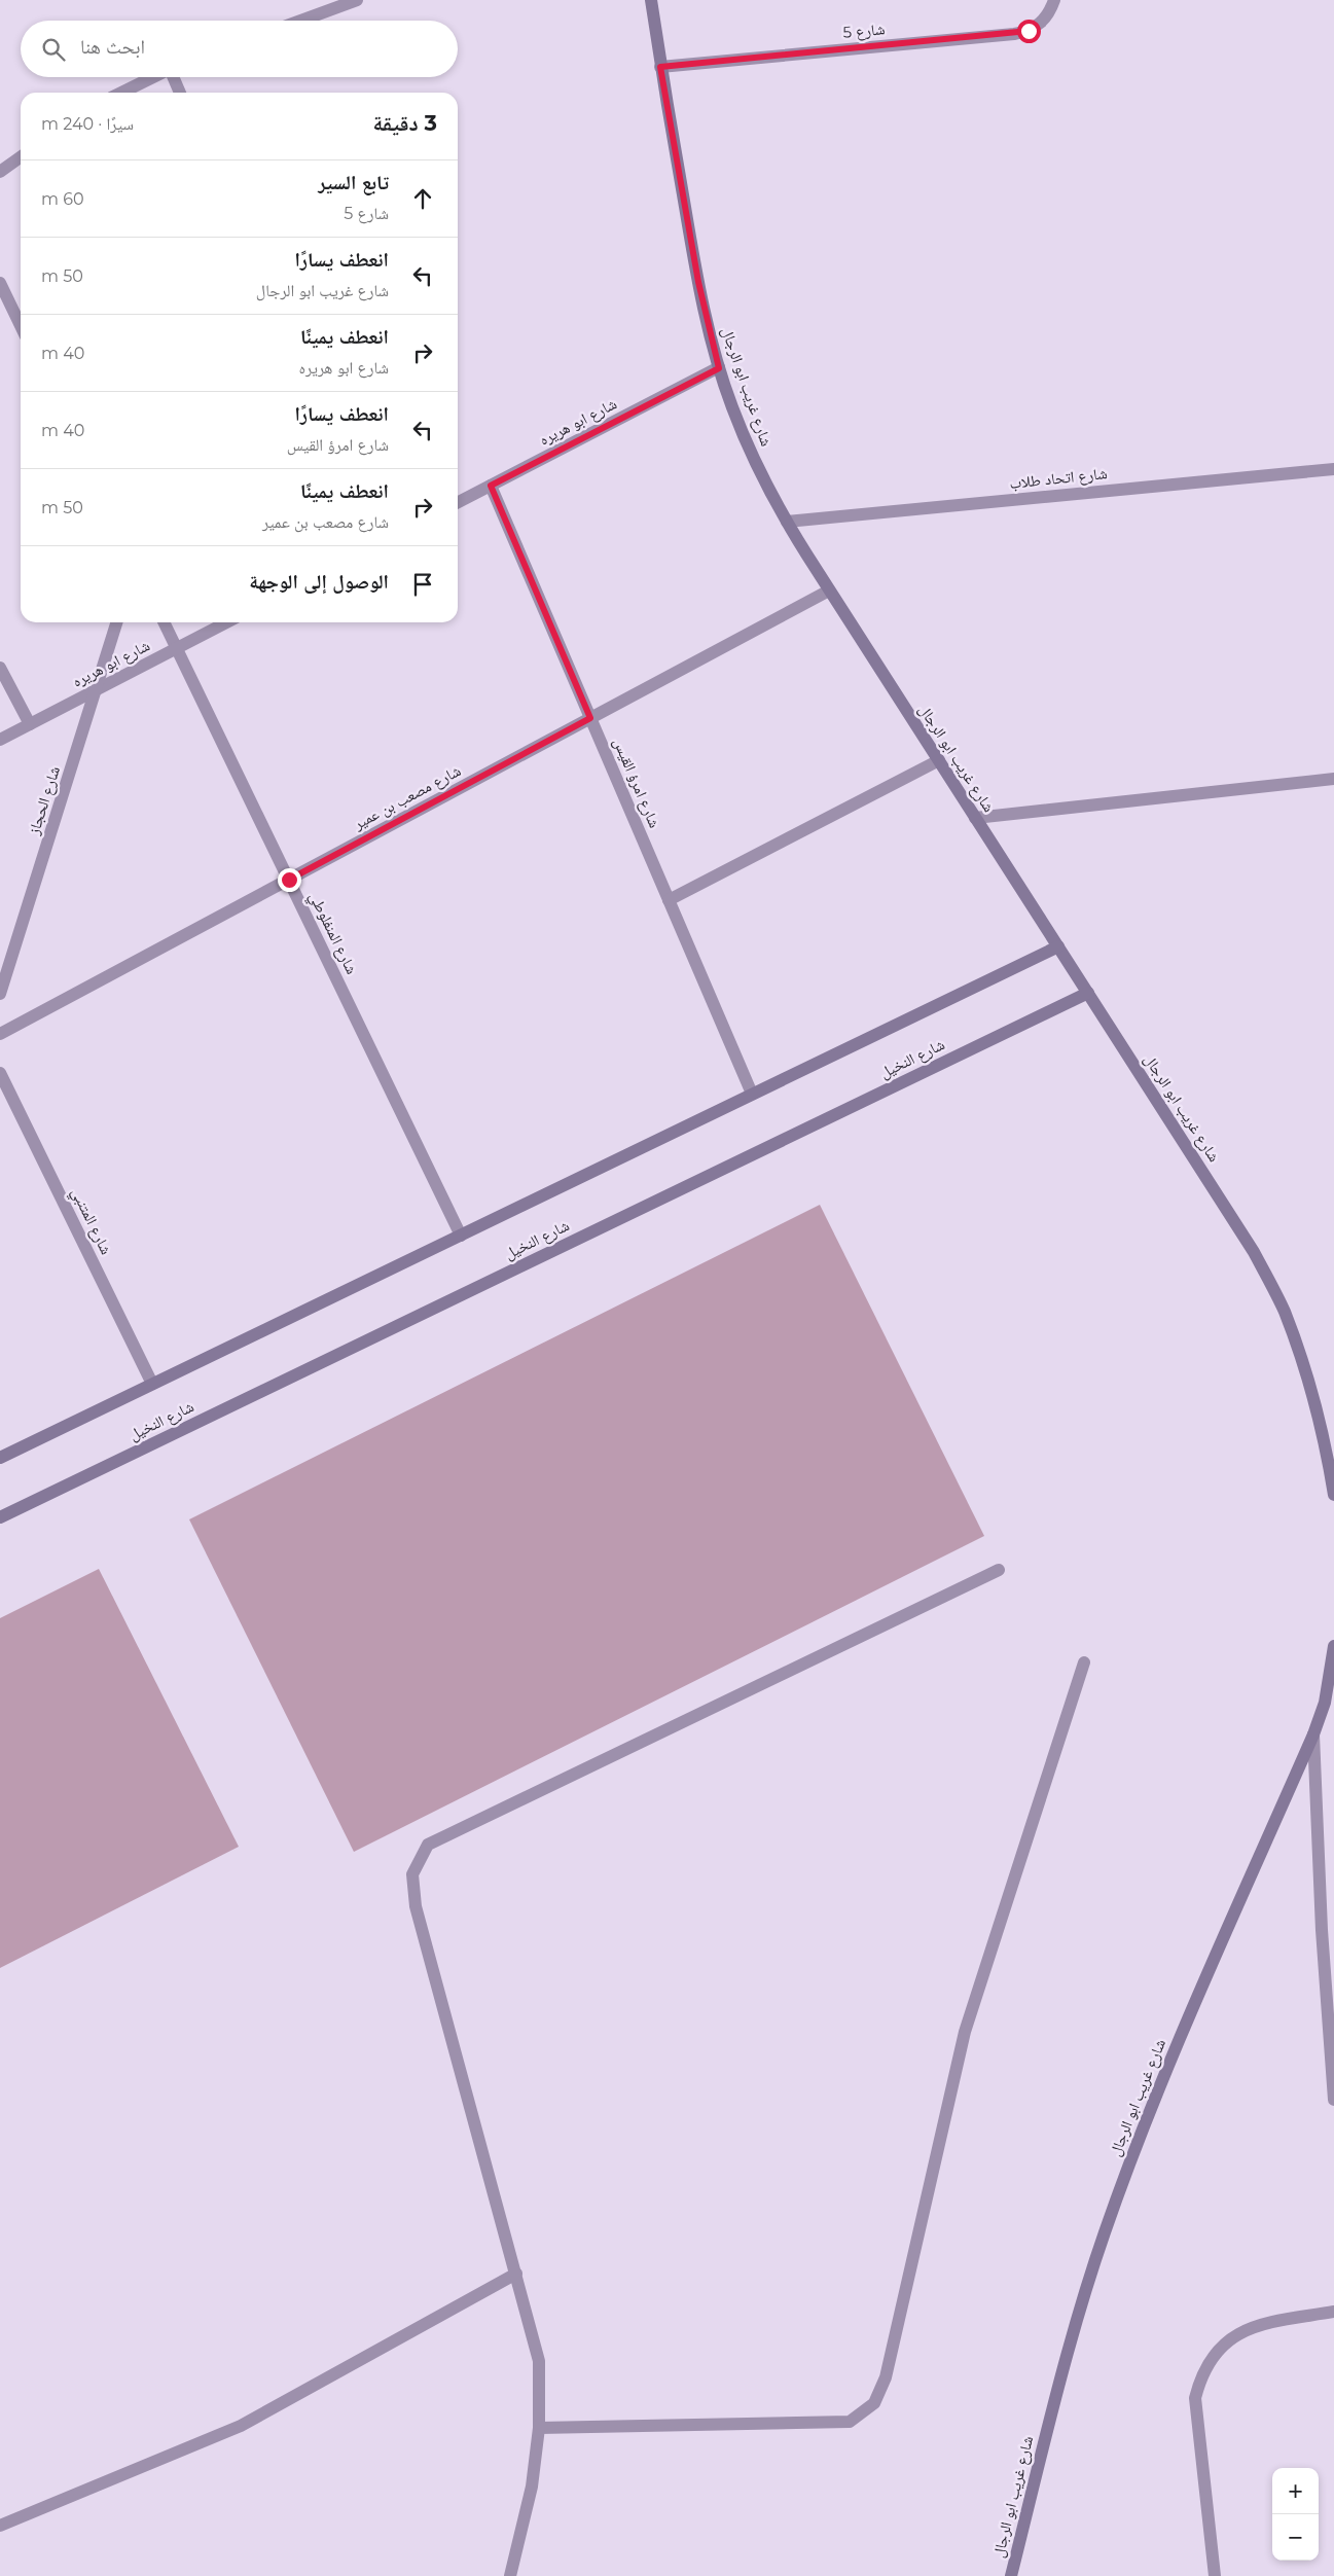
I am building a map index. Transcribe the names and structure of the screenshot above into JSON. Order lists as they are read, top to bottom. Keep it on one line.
{"streets":{"main road":["شارع غريب ابو الرجال","شارع النخيل"],"street":["شارع 5","شارع ابو هريره","شارع اتحاد طلاب","شارع امرؤ القيس","شارع مصعب بن عمير","شارع الحجاز","شارع المنفلوطي","شارع المتنبي"]},"crossings":[["شارع 5","شارع غريب ابو الرجال"],["شارع غريب ابو الرجال","شارع ابو هريره"],["شارع غريب ابو الرجال","شارع اتحاد طلاب"],["شارع غريب ابو الرجال","شارع مصعب بن عمير"],["شارع غريب ابو الرجال","شارع النخيل"],["شارع ابو هريره","شارع امرؤ القيس"],["شارع ابو هريره","شارع الحجاز"],["شارع ابو هريره","شارع المنفلوطي"],["شارع امرؤ القيس","شارع مصعب بن عمير"],["شارع مصعب بن عمير","شارع المنفلوطي"]],"page":{"search":"ابحث هنا","heading":["3 دقيقة","سيرًا · 240 m"],"list":[["تابع السير","شارع 5","60 m"],["انعطف يسارًا","شارع غريب ابو الرجال","50 m"],["انعطف يمينًا","شارع ابو هريره","40 m"],["انعطف يسارًا","شارع امرؤ القيس","40 m"],["انعطف يمينًا","شارع مصعب بن عمير","50 m"],"الوصول إلى الوجهة"],"map_buttons":["+","−"]}}
